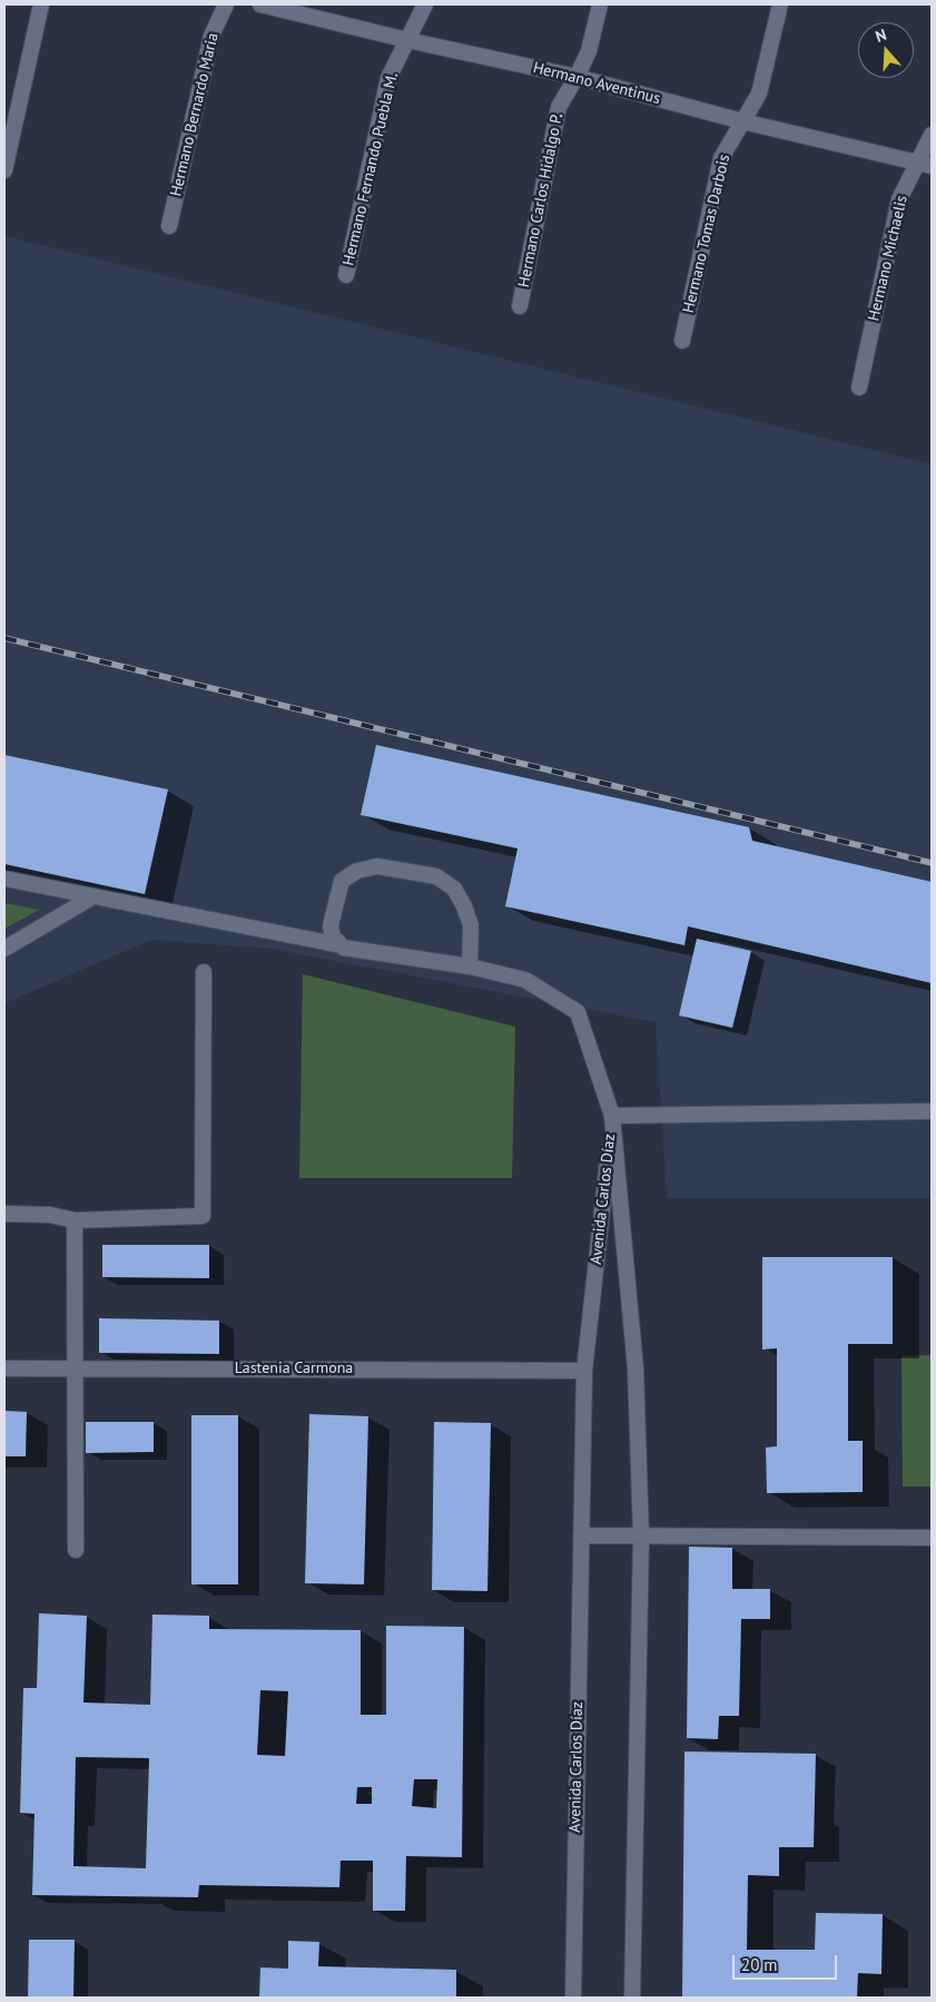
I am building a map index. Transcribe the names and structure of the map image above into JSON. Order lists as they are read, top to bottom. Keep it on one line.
{"streets":{"street":["Hermano Aventinus","Hermano Bernardo Maria","Hermano Fernando Puebla M.","Hermano Carlos Hidalgo P.","Hermano Tomas Darbois","Hermano Michaelis","Avenida Carlos Díaz","Lastenia Carmona"]},"crossings":[["Hermano Aventinus","Hermano Fernando Puebla M."],["Hermano Aventinus","Hermano Carlos Hidalgo P."],["Hermano Aventinus","Hermano Tomas Darbois"],["Hermano Aventinus","Hermano Michaelis"],["Avenida Carlos Díaz","Lastenia Carmona"]],"scale_bar":"20 m","north":"top"}
